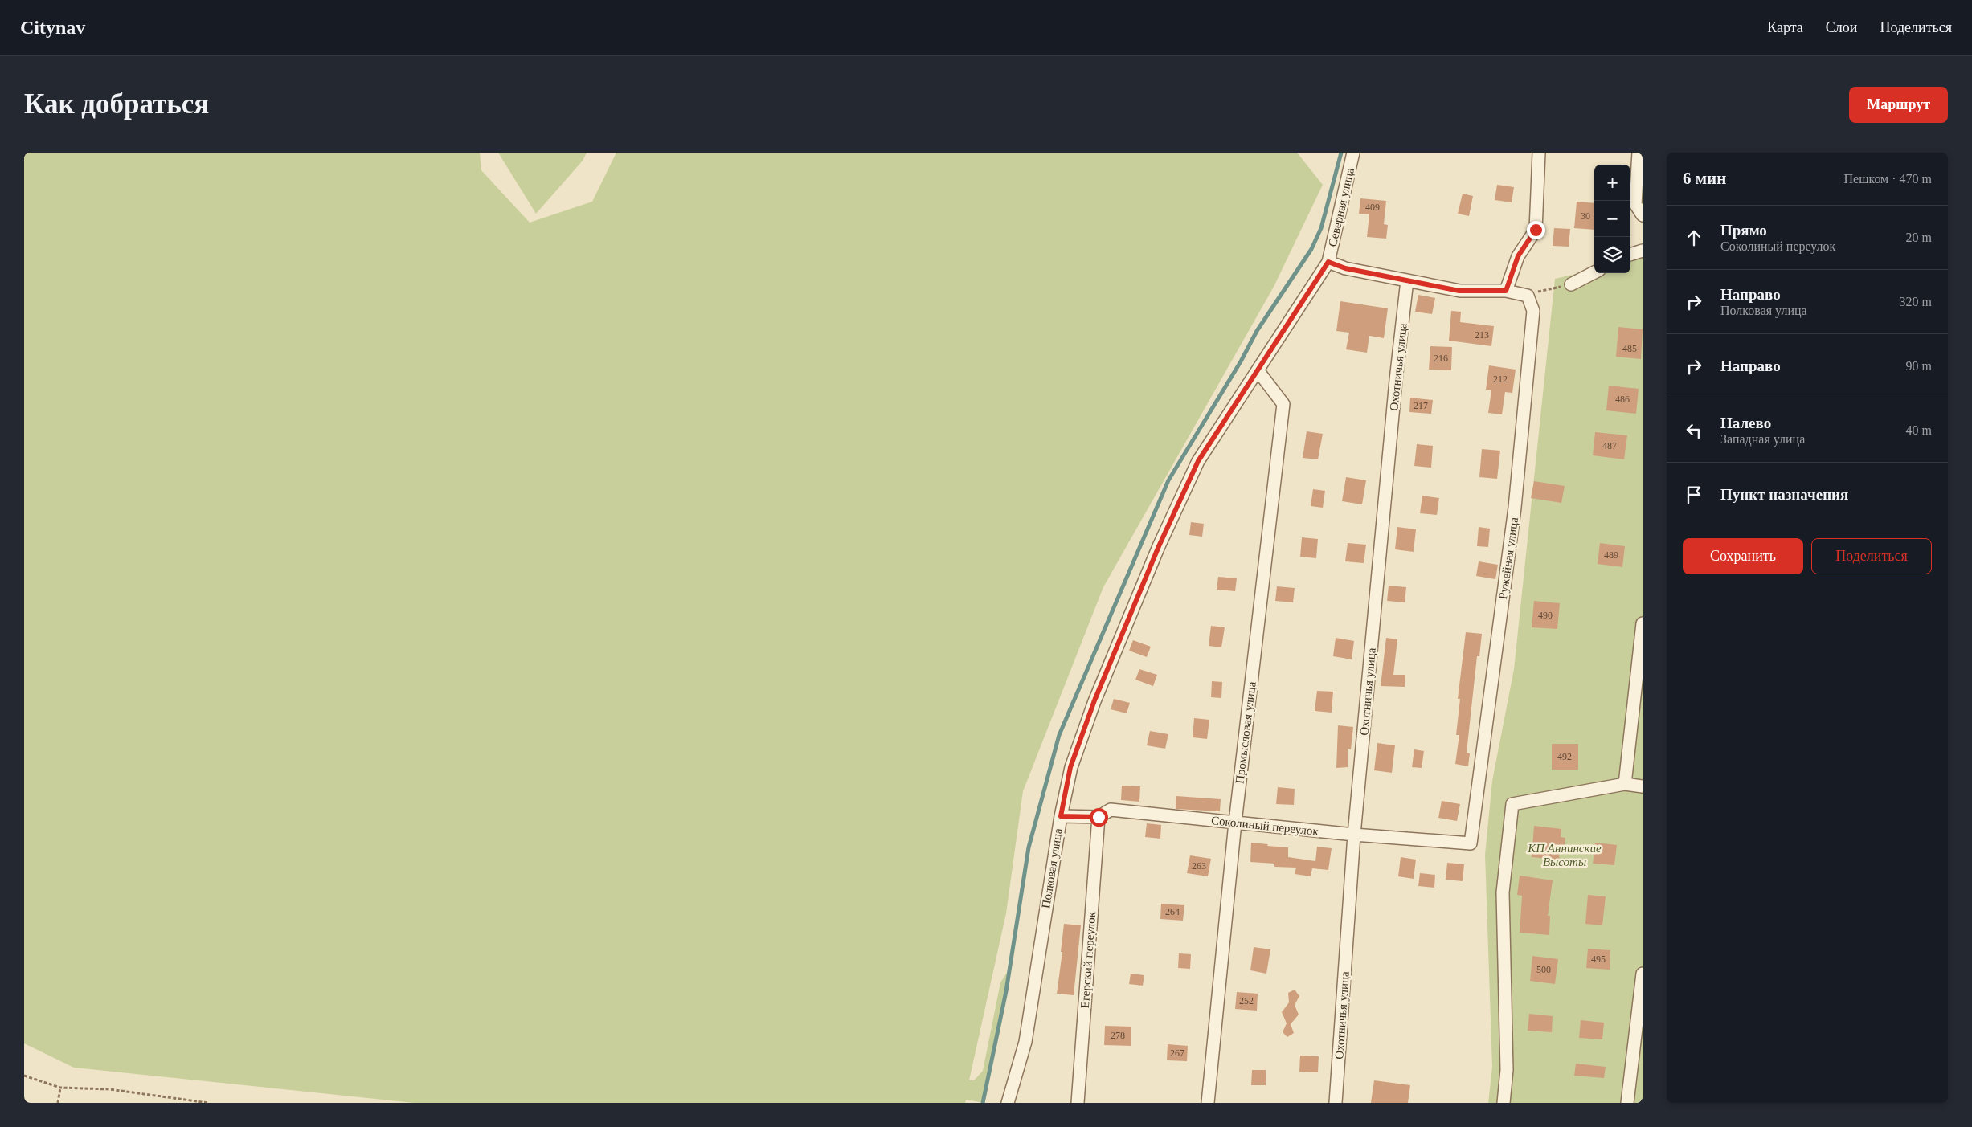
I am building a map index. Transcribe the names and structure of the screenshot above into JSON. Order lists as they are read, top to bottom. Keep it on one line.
{"streets":{"street":["Северная улица","Охотничья улица","Ружейная улица","Промысловая улица","Соколиный переулок","Полковая улица","Егерский переулок"]},"crossings":[["Северная улица","Полковая улица"],["Охотничья улица","Соколиный переулок"],["Ружейная улица","Соколиный переулок"],["Промысловая улица","Соколиный переулок"],["Промысловая улица","Полковая улица"],["Соколиный переулок","Полковая улица"],["Соколиный переулок","Егерский переулок"]],"parks":["КП Аннинские Высоты"],"house_numbers":["409","30","213","485","216","212","486","217","487","489","490","492","263","264","495","500","252","278","267"],"page":{"header":"Citynav","nav":["Карта","Слои","Поделиться"],"buttons":["Маршрут",["Сохранить","Поделиться"]],"title":"Как добраться","heading":["6 мин","Пешком · 470 m"],"map_buttons":["+","−"],"list":[["Прямо","Соколиный переулок","20 m"],["Направо","Полковая улица","320 m"],["Направо","90 m"],["Налево","Западная улица","40 m"],"Пункт назначения"]}}
